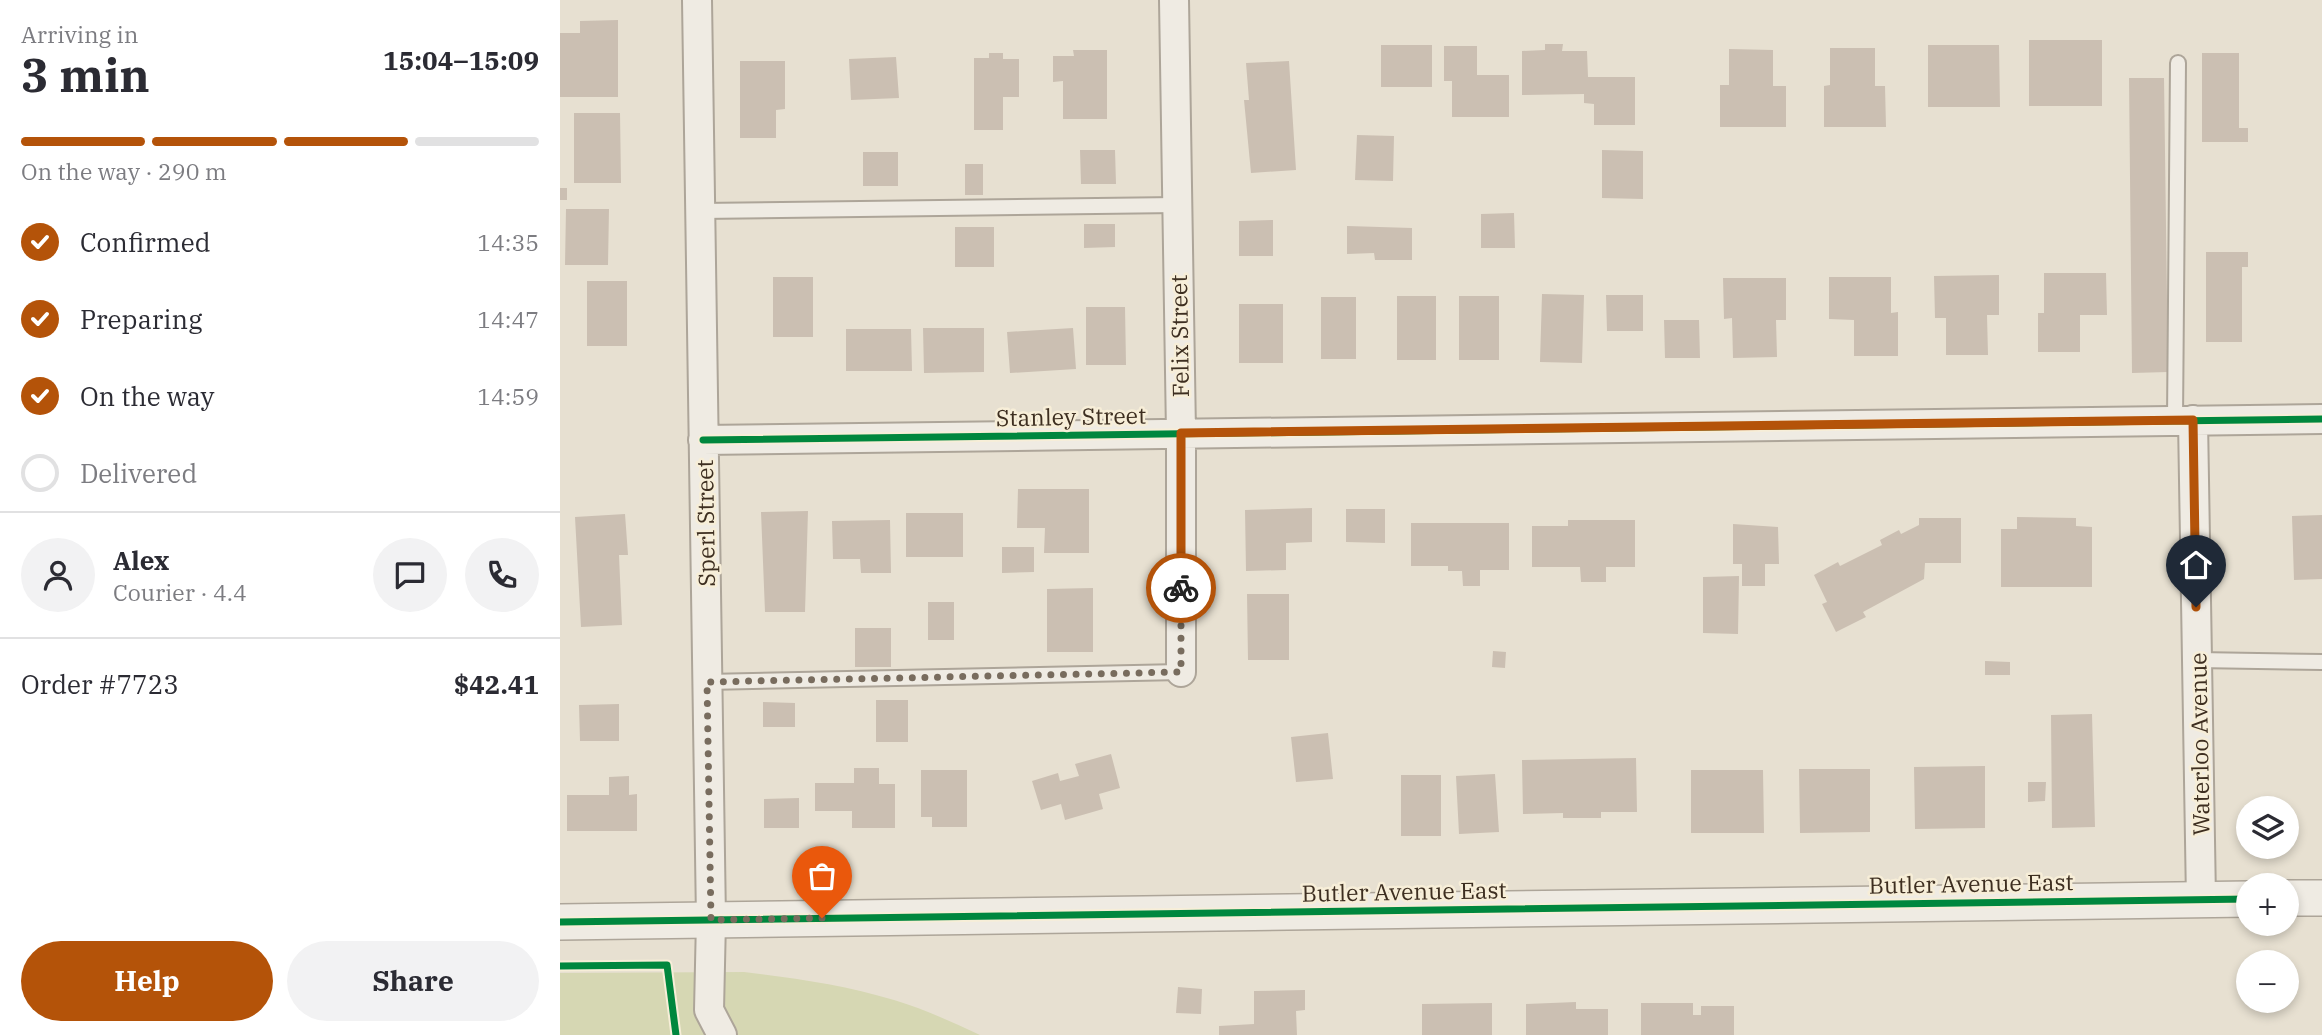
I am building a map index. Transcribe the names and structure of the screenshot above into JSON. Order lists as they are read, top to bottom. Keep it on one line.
{"streets":{"street":["Felix Street","Stanley Street","Sperl Street","Waterloo Avenue","Butler Avenue East"]},"crossings":[["Felix Street","Stanley Street"],["Stanley Street","Sperl Street"],["Stanley Street","Waterloo Avenue"],["Sperl Street","Butler Avenue East"],["Waterloo Avenue","Butler Avenue East"]],"page":{"heading":["3 min","Arriving in","15:04–15:09"],"panel":["Alex","Courier · 4.4","Order #7723","$42.41"],"bar":"On the way · 290 m","list":[["Confirmed","14:35"],["Preparing","14:47"],["On the way","14:59"],"Delivered"],"map_buttons":["+","−"],"buttons":["Help","Share"]}}
